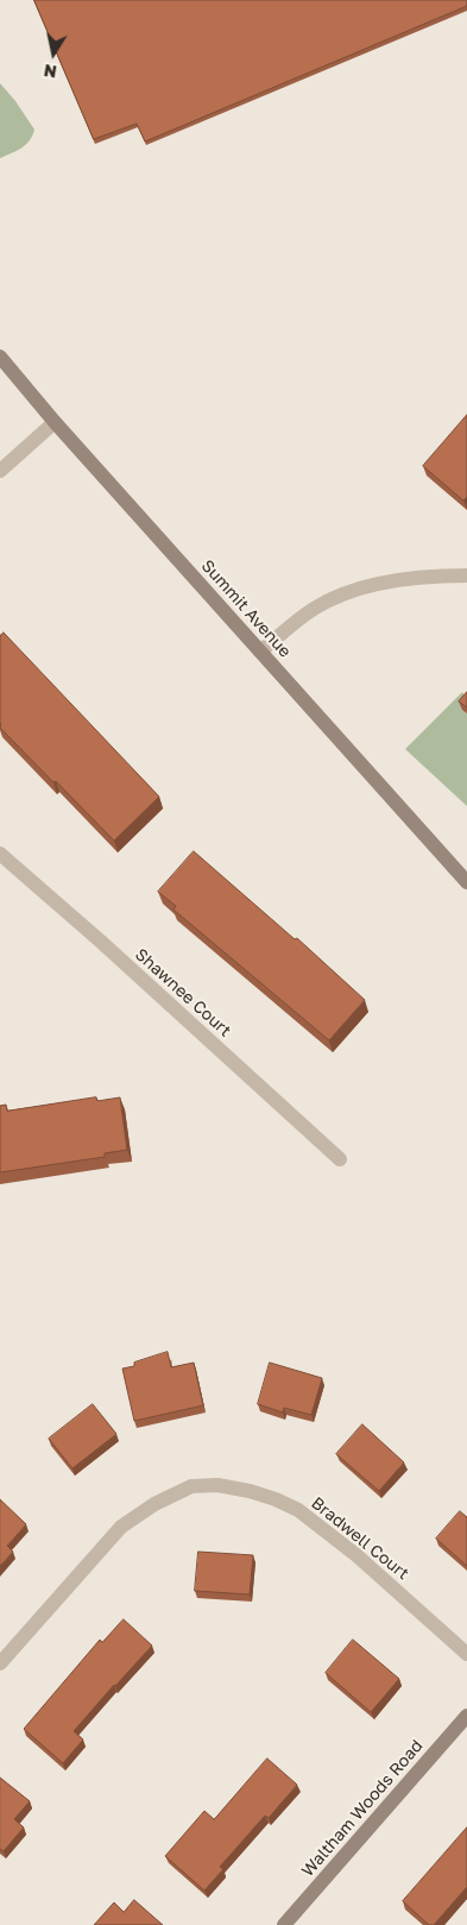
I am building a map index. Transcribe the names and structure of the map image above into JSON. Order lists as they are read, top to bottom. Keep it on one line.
{"streets":{"street":["Summit Avenue","Shawnee Court","Bradwell Court","Waltham Woods Road"]},"north":"bottom"}
